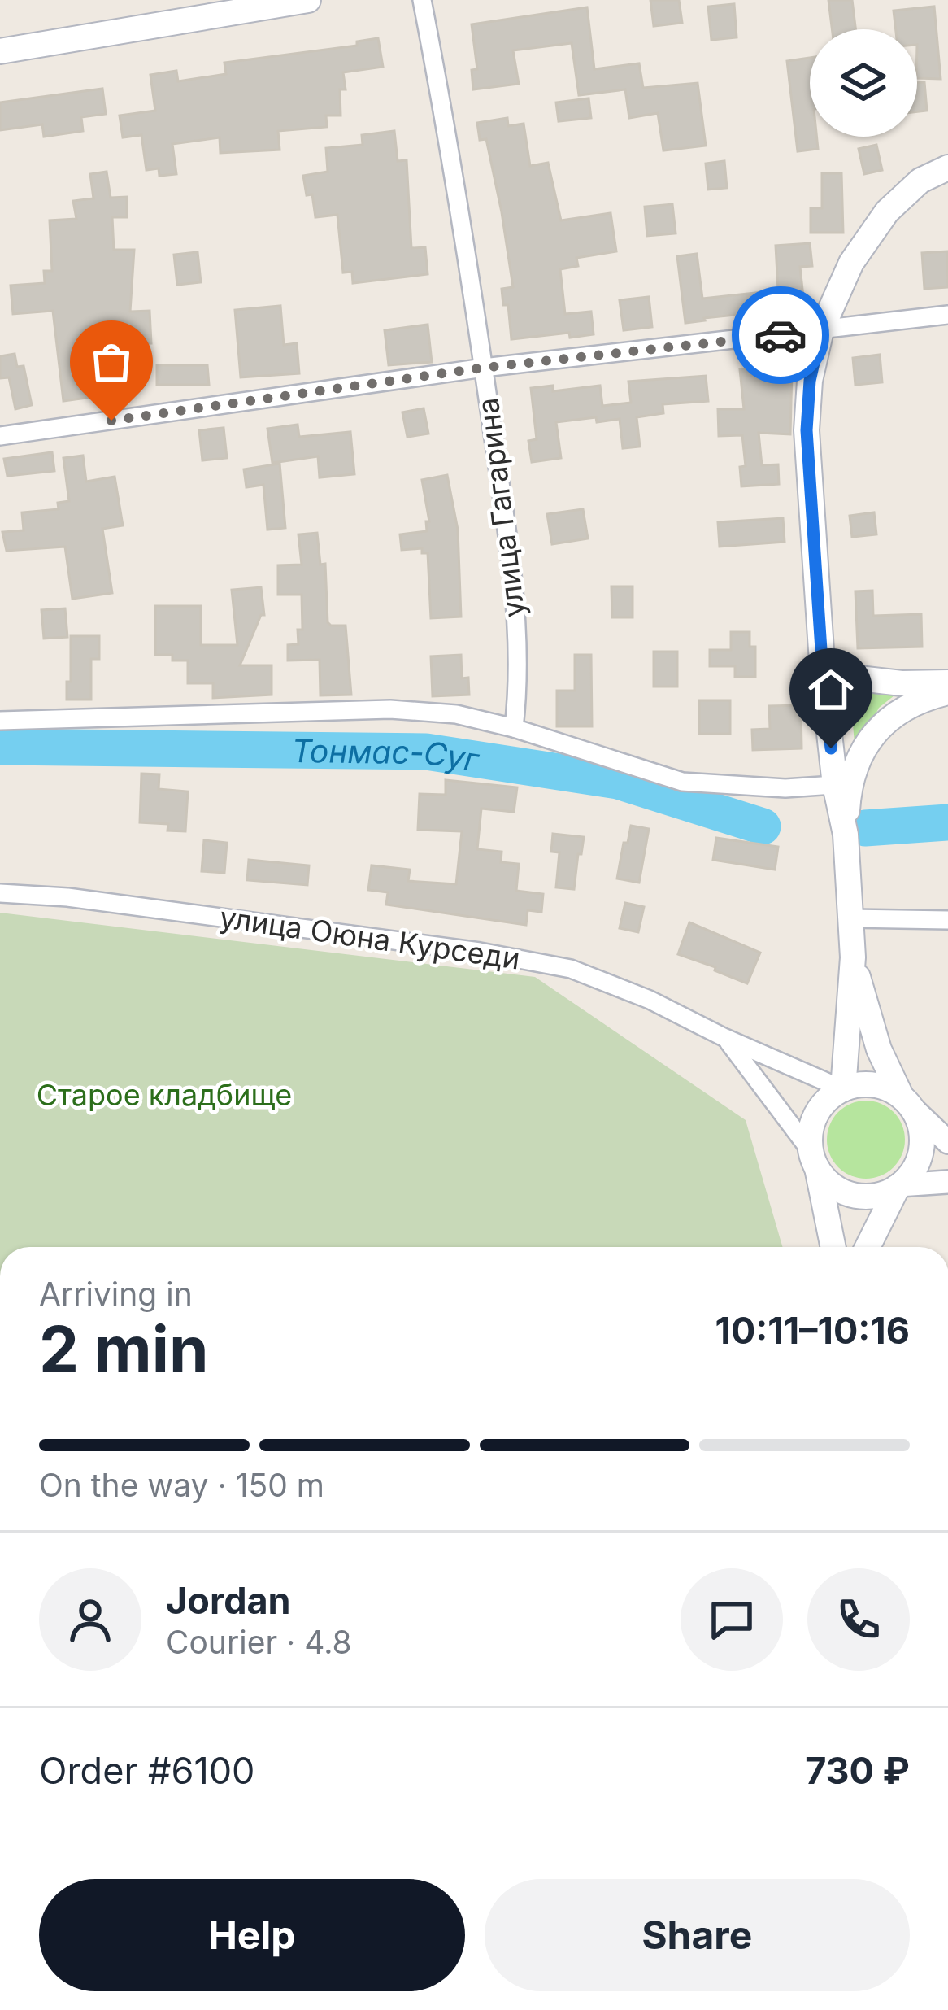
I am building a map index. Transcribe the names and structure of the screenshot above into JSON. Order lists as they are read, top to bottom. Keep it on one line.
{"streets":{"street":["улица Гагарина","улица Оюна Курседи"]},"water":["Тонмас-Суг"],"parks":["Старое кладбище"],"page":{"heading":["2 min","Arriving in","10:11–10:16"],"panel":["Jordan","Courier · 4.8","Order #6100","730 ₽"],"bar":"On the way · 150 m","buttons":["Help","Share"]}}
